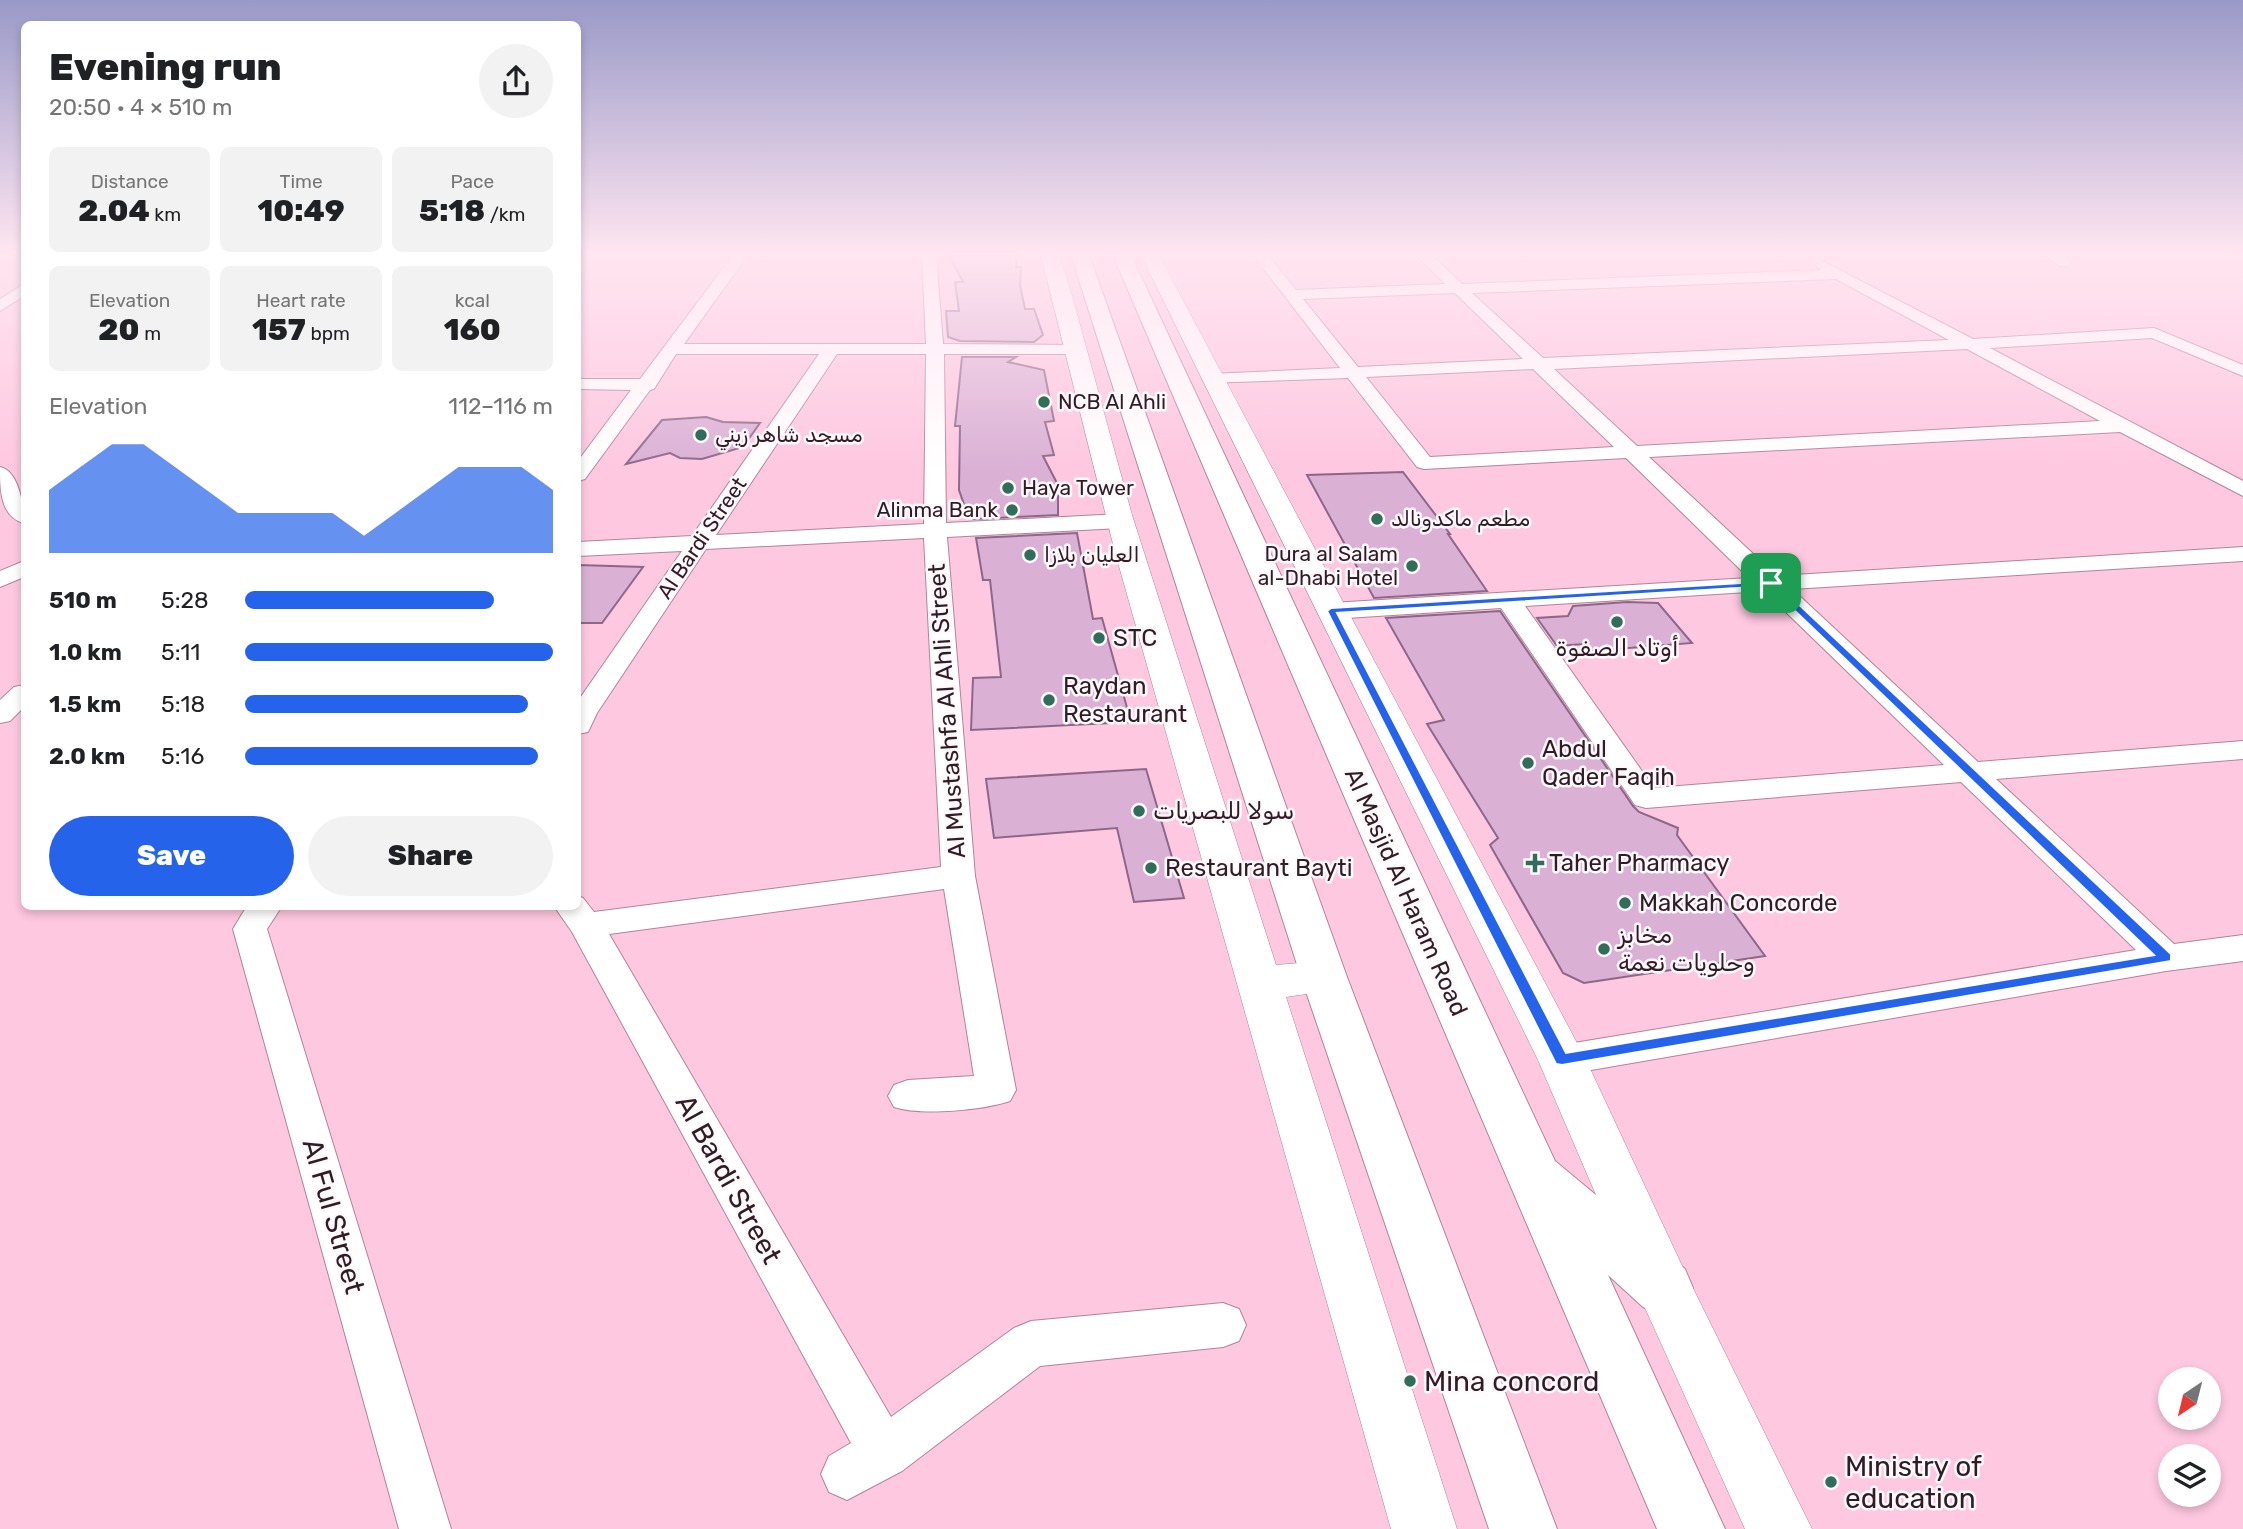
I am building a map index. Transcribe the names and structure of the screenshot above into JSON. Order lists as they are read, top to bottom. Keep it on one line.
{"streets":{"main road":["Al Masjid Al Haram Road"],"street":["Al Bardi Street","Al Mustashfa Al Ahli Street","Al Ful Street"]},"crossings":[["Al Bardi Street","Al Mustashfa Al Ahli Street"]],"places":{"other":["NCB Al Ahli","مسجد شاهر زيني","Haya Tower","Alinma Bank","مطعم ماكدونالد","العليان بلازا","Dura al Salam al-Dhabi Hotel","أوتاد الصفوة","STC","Raydan Restaurant","Abdul Qader Faqih","سولا للبصريات","Restaurant Bayti","Makkah Concorde","مخابز وحلويات نعمة","Mina concord","Ministry of education"],"health":["Taher Pharmacy"]},"north":"bottom left","page":{"heading":["Evening run","20:50 · 4 × 510 m"],"stats":[["Distance","2.04 km"],["Time","10:49"],["Pace","5:18 /km"],["Elevation","20 m"],["Heart rate","157 bpm"],["kcal","160"]],"chart":["Elevation","112–116 m"],"list":[{"name":"510 m","note":"5:28"},{"name":"1.0 km","note":"5:11"},{"name":"1.5 km","note":"5:18"},{"name":"2.0 km","note":"5:16"}],"buttons":["Save","Share"]}}
